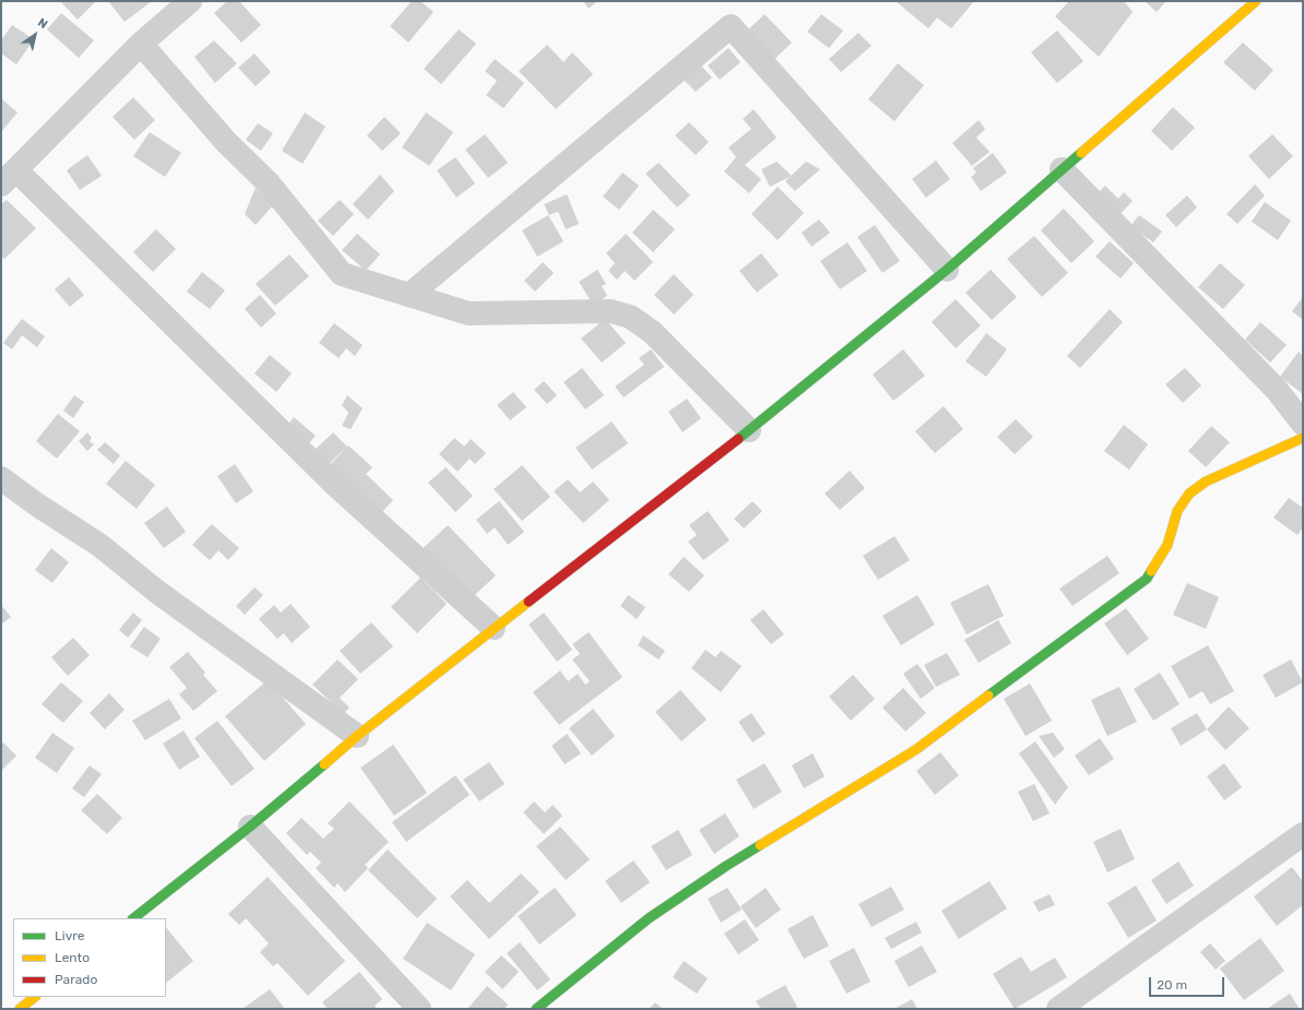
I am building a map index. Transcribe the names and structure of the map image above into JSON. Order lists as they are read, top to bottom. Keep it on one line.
{"legend":["Livre","Lento","Parado"],"scale_bar":"20 m","north":"top right"}
